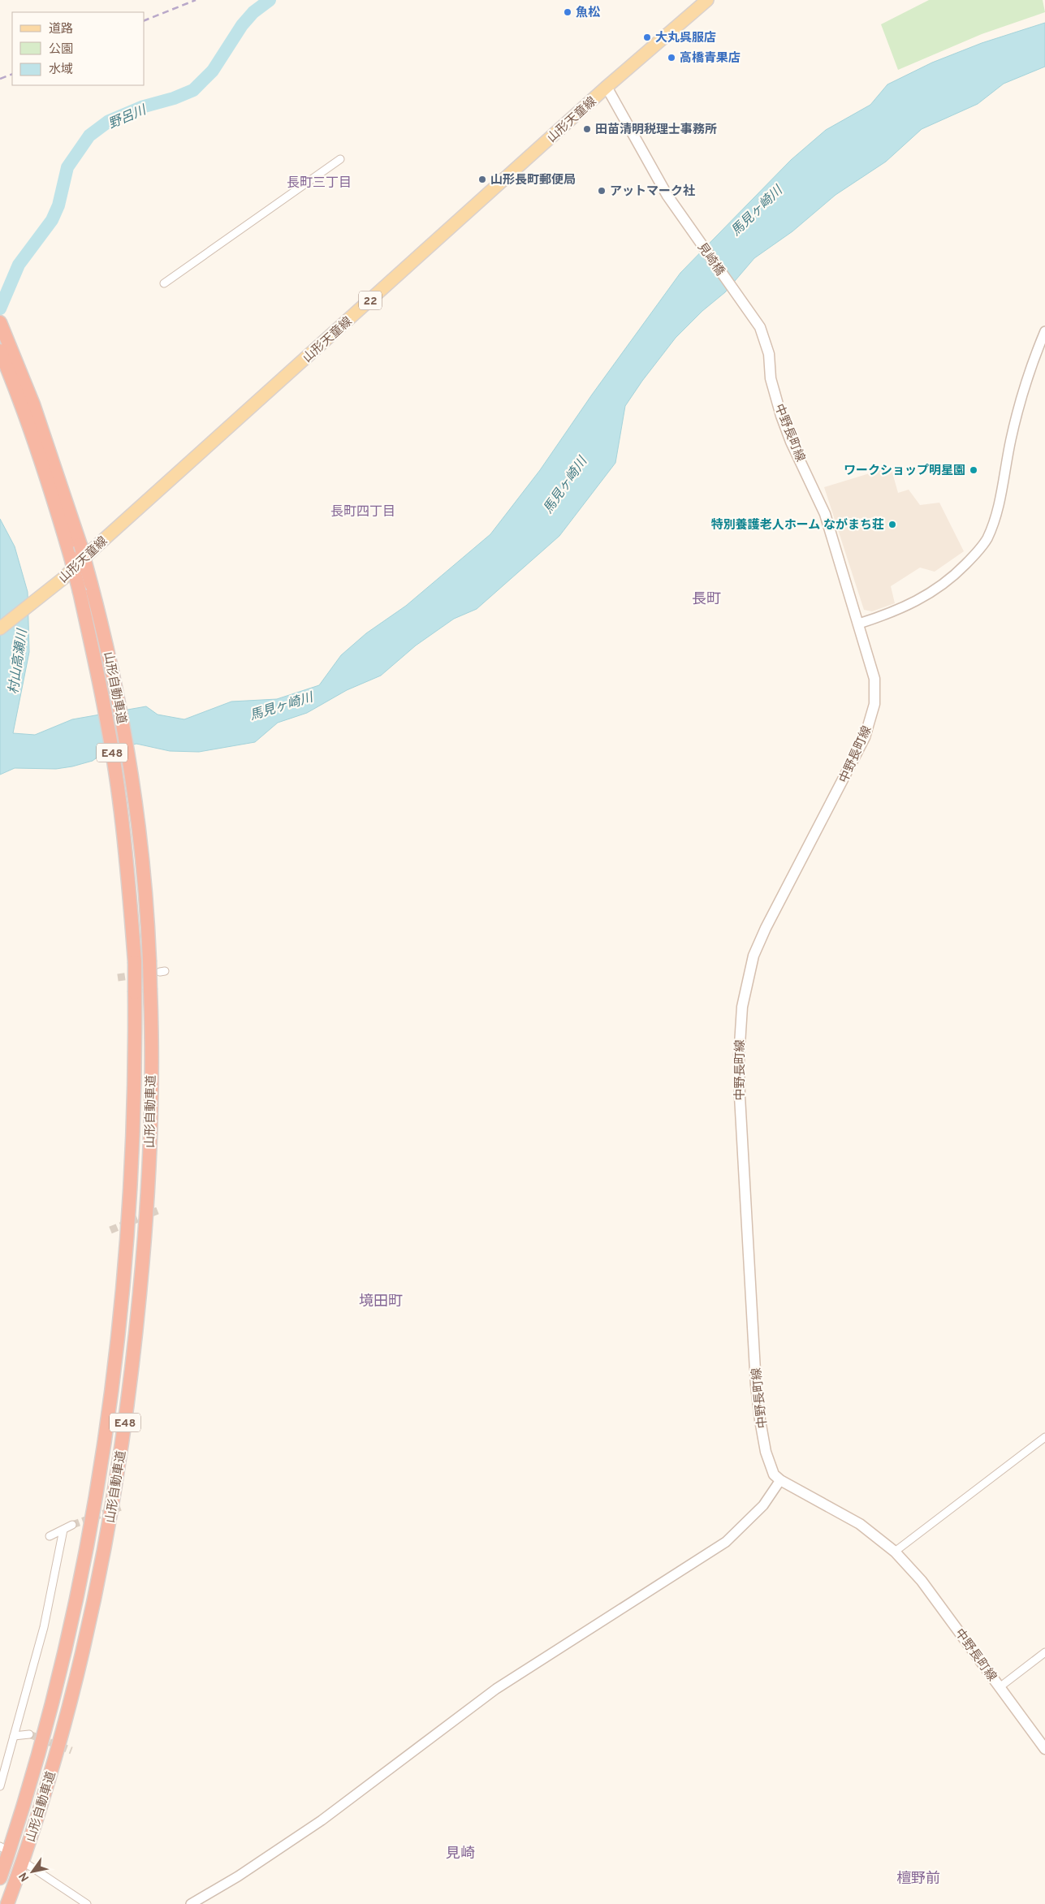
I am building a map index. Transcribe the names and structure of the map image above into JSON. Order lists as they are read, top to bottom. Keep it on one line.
{"streets":{"highway":["山形自動車道","E48"],"main road":["山形天童線","見崎橋","22","中野長町線"]},"crossings":[["山形天童線","見崎橋"],["見崎橋","中野長町線"]],"districts":["長町三丁目","長町四丁目","長町","境田町","見崎","檀野前"],"water":["野呂川","馬見ヶ崎川","村山高瀬川"],"places":["魚松","大丸呉服店","高橋青果店","田苗清明税理士事務所","山形長町郵便局","アットマーク社","ワークショップ明星園","特別養護老人ホーム ながまち荘"],"legend":["道路","公園","水域"],"north":"bottom left"}
